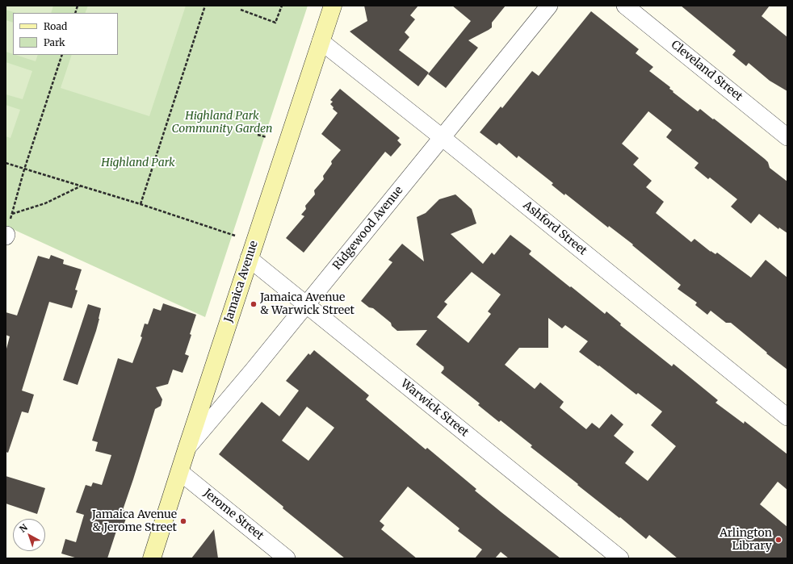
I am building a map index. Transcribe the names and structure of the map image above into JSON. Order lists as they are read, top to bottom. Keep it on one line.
{"streets":{"main road":["Jamaica Avenue"],"street":["Cleveland Street","Ridgewood Avenue","Ashford Street","Warwick Street","Jerome Street"]},"crossings":[["Ridgewood Avenue","Ashford Street"],["Ridgewood Avenue","Jamaica Avenue"],["Ridgewood Avenue","Warwick Street"],["Ashford Street","Jamaica Avenue"],["Jamaica Avenue","Warwick Street"],["Jamaica Avenue","Jerome Street"]],"parks":["Highland Park Community Garden","Highland Park"],"places":["Jamaica Avenue & Warwick Street","Jamaica Avenue & Jerome Street","Arlington Library"],"legend":["Road","Park"],"north":"top left"}
